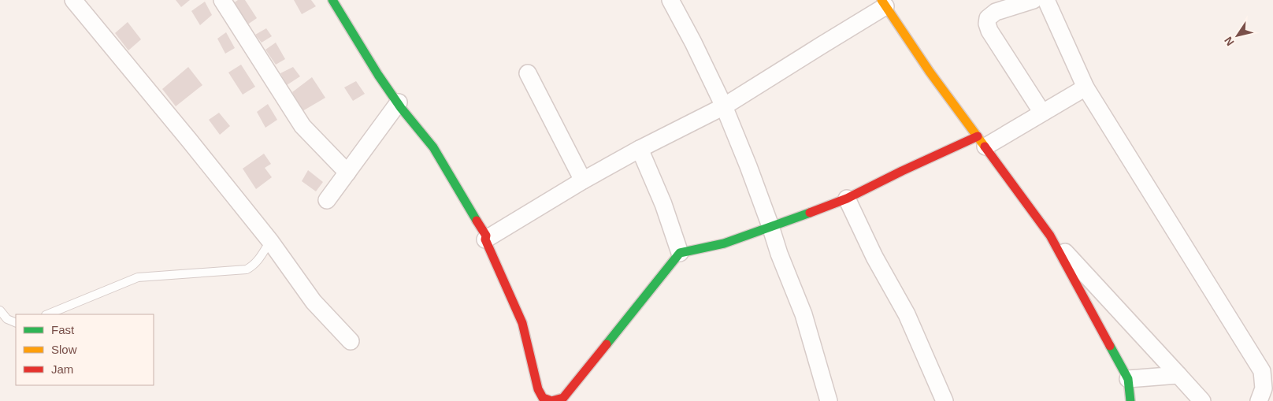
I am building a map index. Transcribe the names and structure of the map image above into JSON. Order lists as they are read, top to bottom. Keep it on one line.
{"legend":["Fast","Slow","Jam"],"north":"bottom left"}
